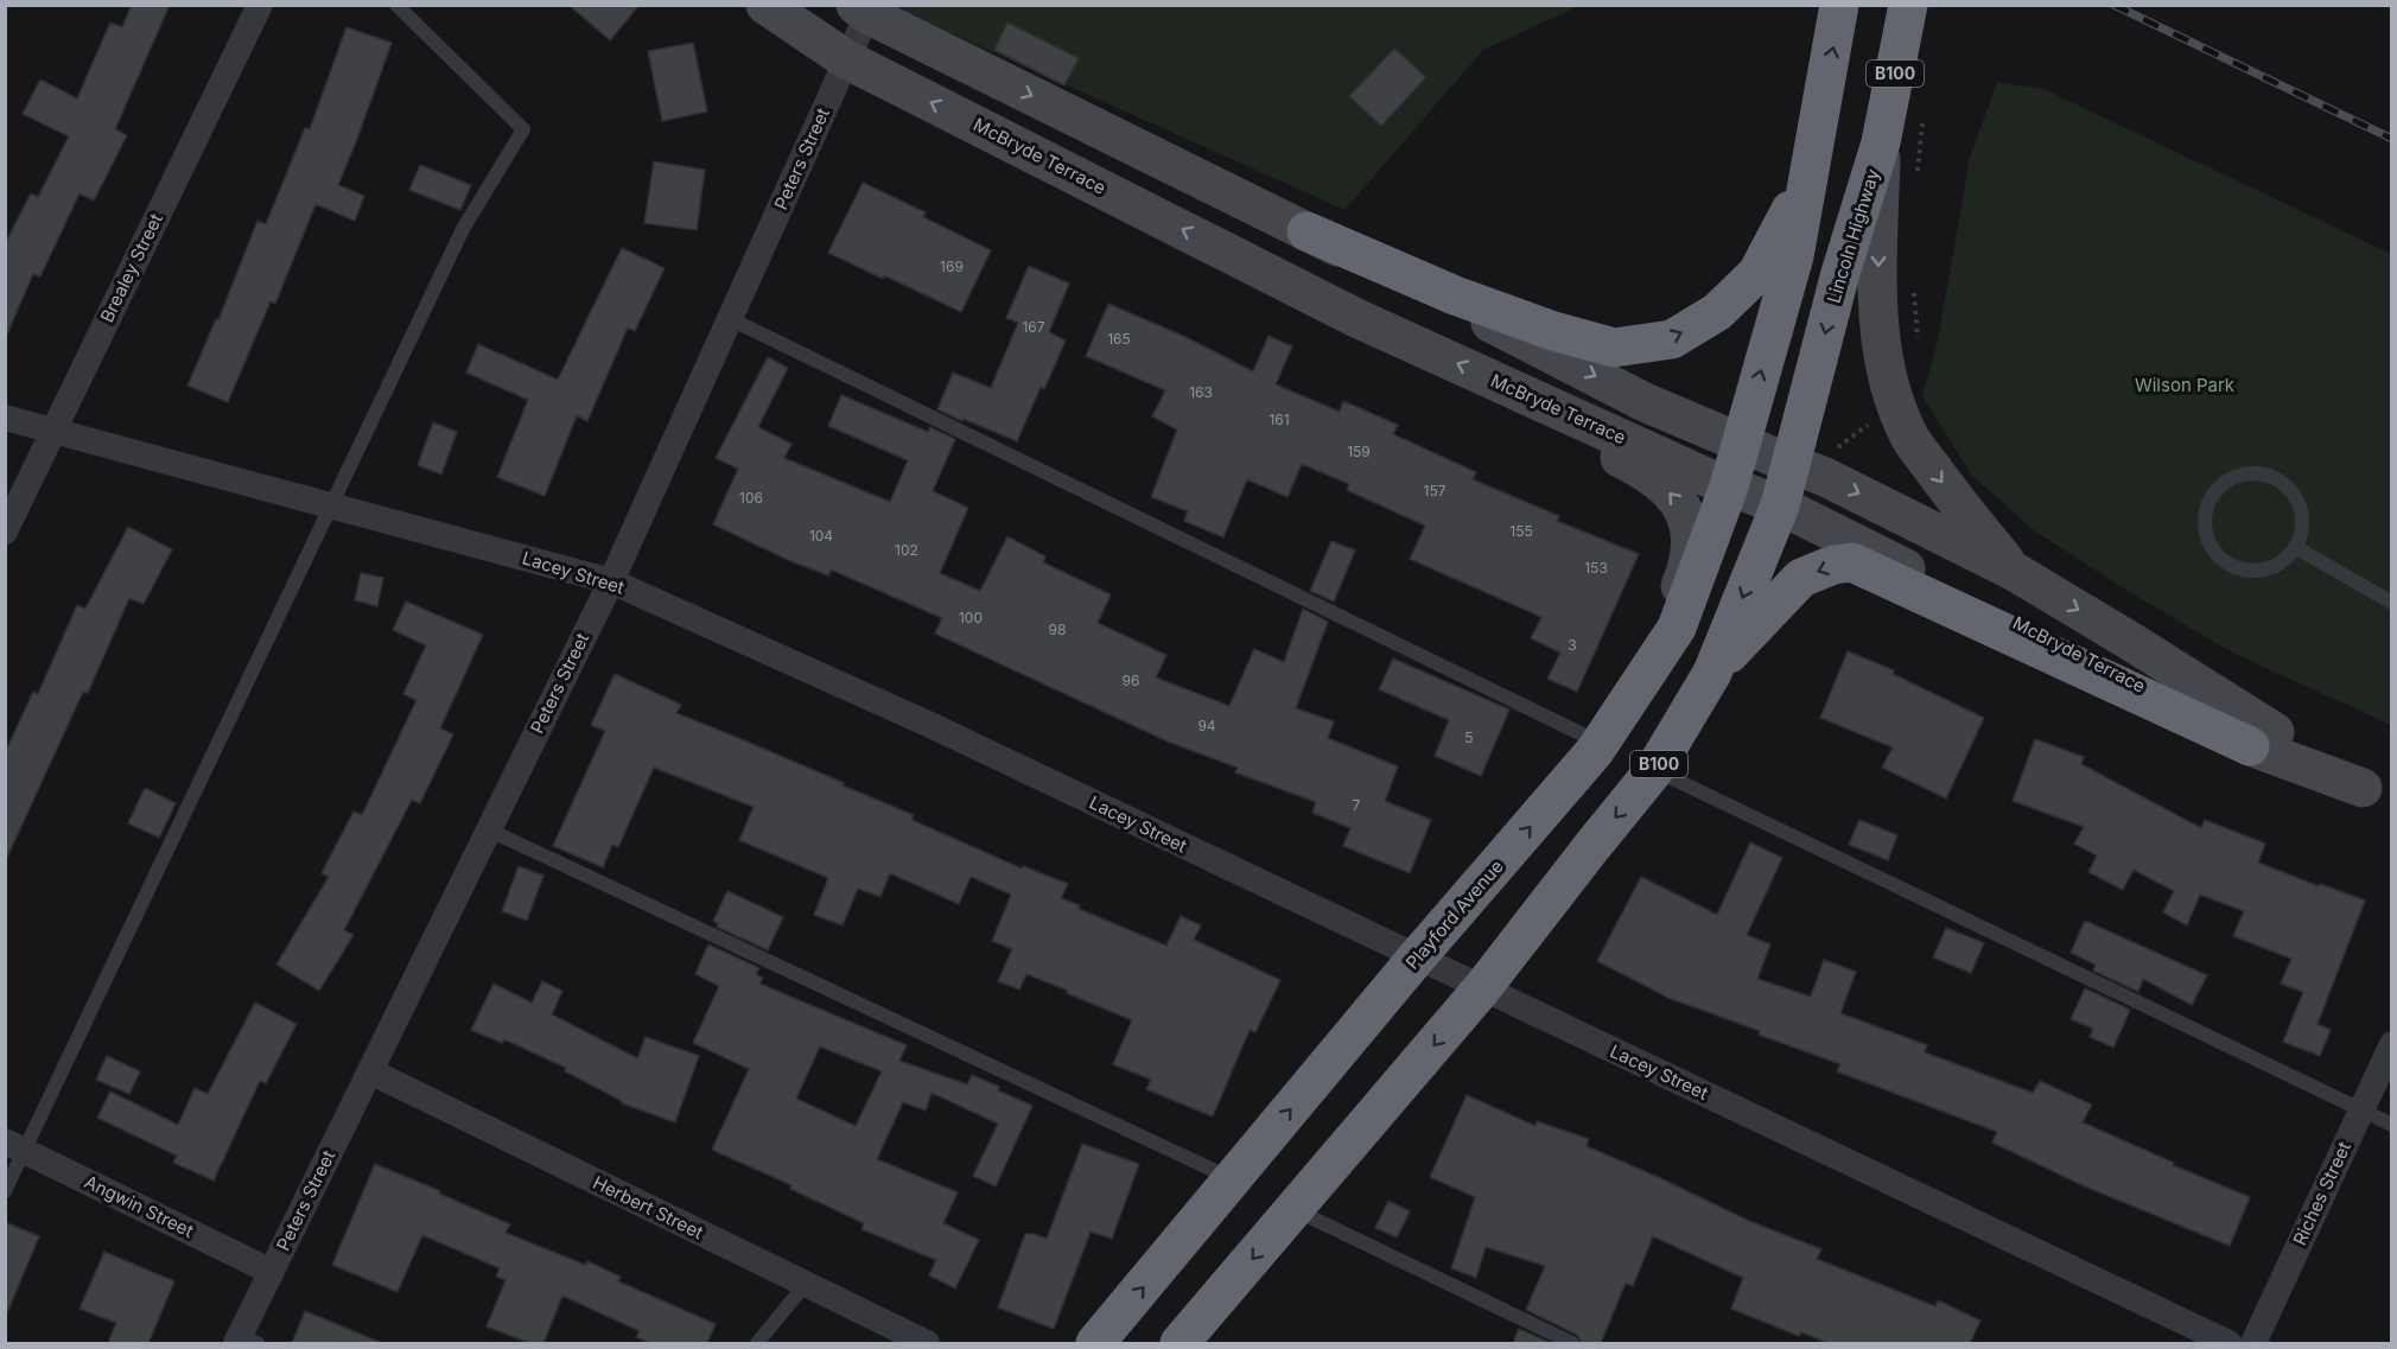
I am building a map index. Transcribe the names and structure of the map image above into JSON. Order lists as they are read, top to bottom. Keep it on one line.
{"streets":{"highway":["B100","Lincoln Highway","Playford Avenue"],"main road":["McBryde Terrace"],"street":["Peters Street","Brealey Street","Lacey Street","Riches Street","Angwin Street","Herbert Street"]},"crossings":[["B100","McBryde Terrace"],["B100","Lincoln Highway"],["B100","Lacey Street"],["McBryde Terrace","Peters Street"],["McBryde Terrace","Lincoln Highway"],["McBryde Terrace","Playford Avenue"],["Peters Street","Lacey Street"],["Peters Street","Angwin Street"],["Peters Street","Herbert Street"],["Brealey Street","Lacey Street"],["Lacey Street","Playford Avenue"]],"parks":["Wilson Park"],"house_numbers":["169","167","165","163","161","159","157","106","155","104","102","153","100","98","3","96","94","5","7"]}
